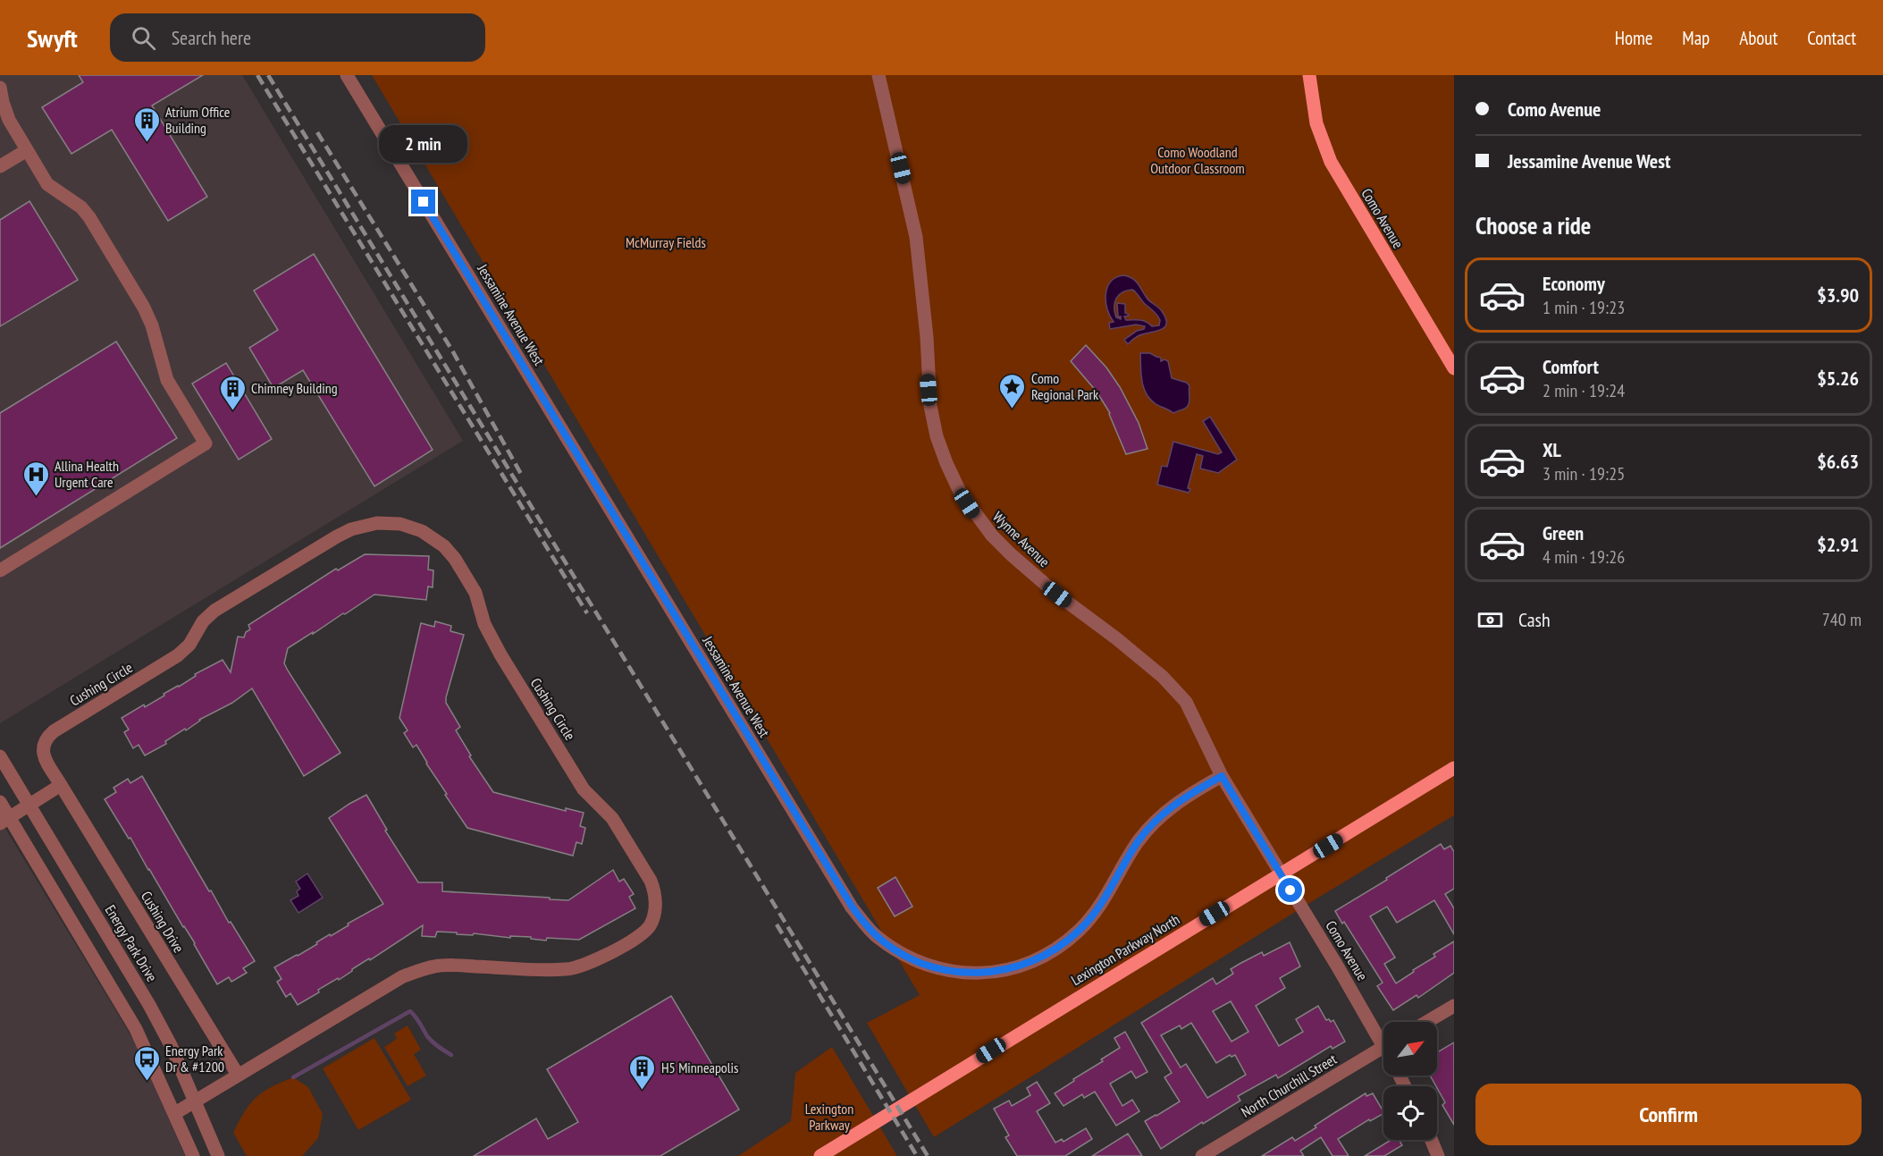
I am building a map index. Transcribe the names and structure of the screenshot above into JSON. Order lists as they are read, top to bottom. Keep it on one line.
{"streets":{"main road":["Como Avenue","Lexington Parkway North"],"street":["Jessamine Avenue West","Wynne Avenue","Cushing Circle","Cushing Drive","Energy Park Drive","North Churchill Street"]},"crossings":[["Como Avenue","Wynne Avenue"],["Como Avenue","Lexington Parkway North"],["Jessamine Avenue West","Wynne Avenue"],["Cushing Circle","Cushing Drive"],["Cushing Circle","Energy Park Drive"]],"parks":["Como Woodland Outdoor Classroom","McMurray Fields","Lexington Parkway"],"places":{"building":["Atrium Office Building","Chimney Building","H5 Minneapolis"],"place":["Como Regional Park"],"hospital":["Allina Health Urgent Care"],"bus stop":["Energy Park Dr & #1200"]},"north":"top right","page":{"header":"Swyft","search":"Search here","nav":["Home","Map","About","Contact"],"banner":["Como Avenue","Jessamine Avenue West"],"bubble":"2 min","heading":"Choose a ride","list":[{"name":"Economy","note":"1 min · 19:23","value":"$3.90"},{"name":"Comfort","note":"2 min · 19:24","value":"$5.26"},{"name":"XL","note":"3 min · 19:25","value":"$6.63"},{"name":"Green","note":"4 min · 19:26","value":"$2.91"}],"pay":["Cash","740 m"],"buttons":"Confirm"}}
